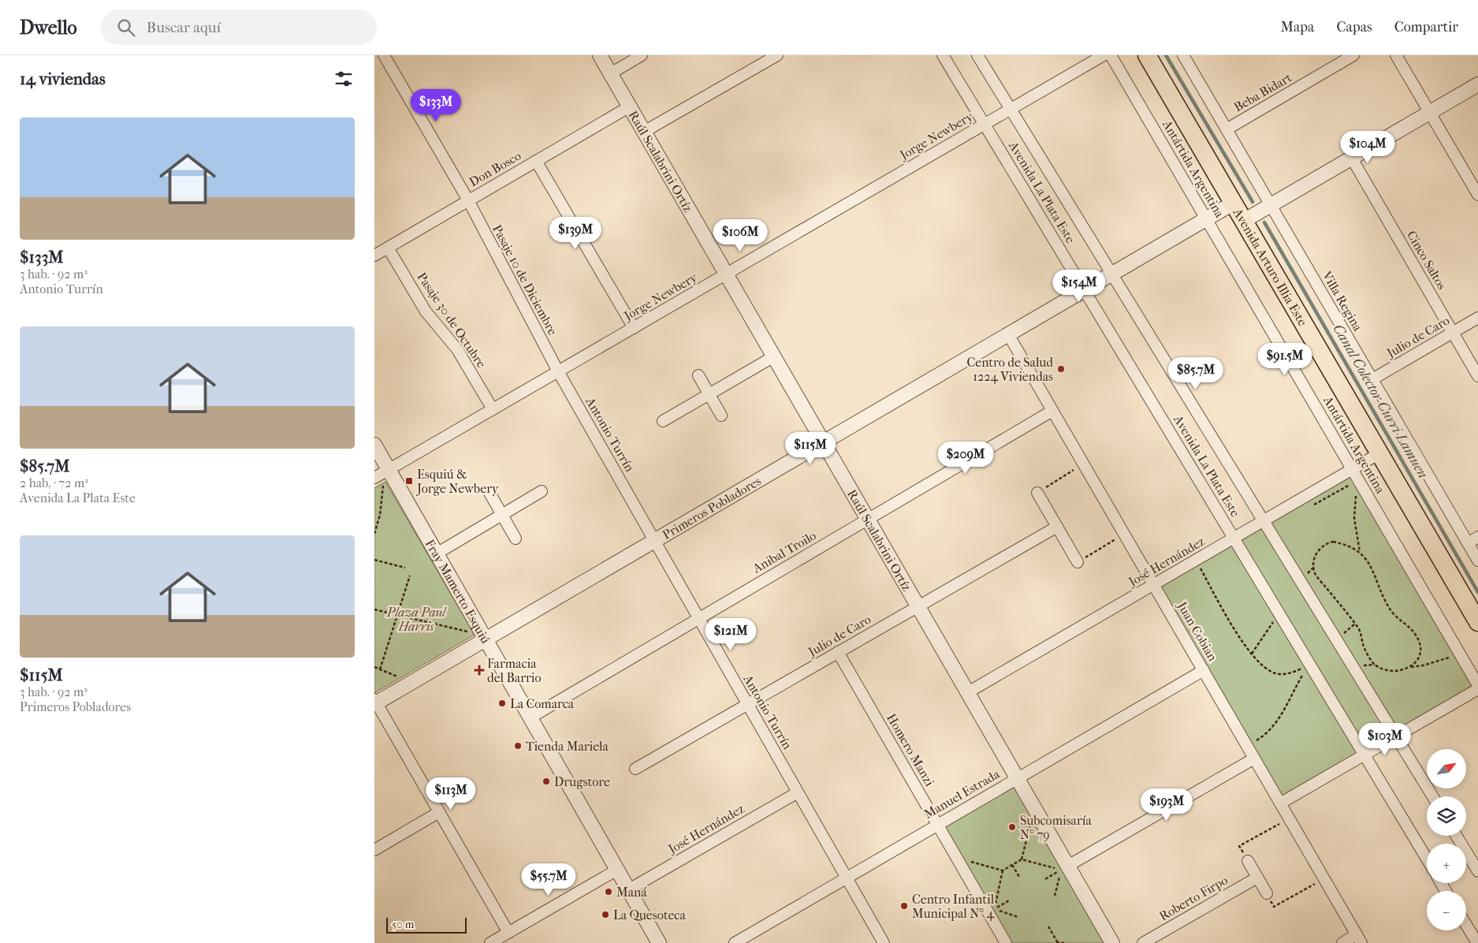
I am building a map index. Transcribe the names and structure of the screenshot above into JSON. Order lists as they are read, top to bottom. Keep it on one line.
{"streets":{"main road":["Avenida Arturo Illia Este"],"street":["Beba Bidart","Jorge Newbery","Raúl Scalabrini Ortíz","Don Bosco","Antártida Argentina","Avenida La Plata Este","Cinco Saltos","Pasaje 10 de Diciembre","Villa Regina","Pasaje 30 de Octubre","Julio de Caro","Antonio Turrín","Primeros Pobladores","Anibal Troilo","José Hernández","Fray Mamerto Esquiú","Juan Cobian","Homero Manzi","Manuel Estrada","Roberto Firpo"]},"crossings":[["Beba Bidart","Villa Regina"],["Jorge Newbery","Raúl Scalabrini Ortíz"],["Jorge Newbery","Avenida La Plata Este"],["Jorge Newbery","Pasaje 10 de Diciembre"],["Jorge Newbery","Pasaje 30 de Octubre"],["Jorge Newbery","Antonio Turrín"],["Jorge Newbery","Fray Mamerto Esquiú"],["Raúl Scalabrini Ortíz","Don Bosco"],["Raúl Scalabrini Ortíz","Julio de Caro"],["Raúl Scalabrini Ortíz","Primeros Pobladores"],["Raúl Scalabrini Ortíz","Anibal Troilo"],["Raúl Scalabrini Ortíz","José Hernández"],["Raúl Scalabrini Ortíz","Manuel Estrada"],["Don Bosco","Pasaje 10 de Diciembre"],["Don Bosco","Pasaje 30 de Octubre"],["Antártida Argentina","Primeros Pobladores"],["Antártida Argentina","José Hernández"],["Avenida La Plata Este","Primeros Pobladores"],["Avenida La Plata Este","José Hernández"],["Cinco Saltos","Julio de Caro"],["Avenida Arturo Illia Este","Primeros Pobladores"],["Avenida Arturo Illia Este","José Hernández"],["Pasaje 10 de Diciembre","Antonio Turrín"],["Villa Regina","Julio de Caro"],["Julio de Caro","Antonio Turrín"],["Julio de Caro","Homero Manzi"],["Antonio Turrín","Primeros Pobladores"],["Antonio Turrín","Anibal Troilo"],["Antonio Turrín","José Hernández"],["Antonio Turrín","Manuel Estrada"],["Primeros Pobladores","Fray Mamerto Esquiú"],["Primeros Pobladores","Juan Cobian"],["Anibal Troilo","Fray Mamerto Esquiú"],["Anibal Troilo","Juan Cobian"],["José Hernández","Fray Mamerto Esquiú"],["José Hernández","Juan Cobian"],["Juan Cobian","Manuel Estrada"],["Homero Manzi","Manuel Estrada"]],"water":["Canal Colector Curri Lamuen"],"parks":["Plaza Paul Harris"],"places":{"other":["Centro de Salud 1224 Viviendas","La Comarca","Tienda Mariela","Drugstore","Subcomisaría N° 79","Maná","Centro Infantil Municipal N° 4","La Quesoteca"],"transit":["Esquiú & Jorge Newbery"],"health":["Farmacia del Barrio"]},"scale_bar":"50 m","north":"top right","page":{"header":"Dwello","search":"Buscar aquí","nav":["Mapa","Capas","Compartir"],"heading":"14 viviendas","price":["$133M","$104M","$139M","$106M","$154M","$91.5M","$85.7M","$115M","$209M","$121M","$103M","$113M","$193M","$55.7M"],"list":[{"name":"$133M","note":"3 hab. · 92 m² · Antonio Turrín"},{"name":"$85.7M","note":"2 hab. · 72 m² · Avenida La Plata Este"},{"name":"$115M","note":"3 hab. · 92 m² · Primeros Pobladores"}],"map_buttons":["+","−"],"scale":"50 m"}}
